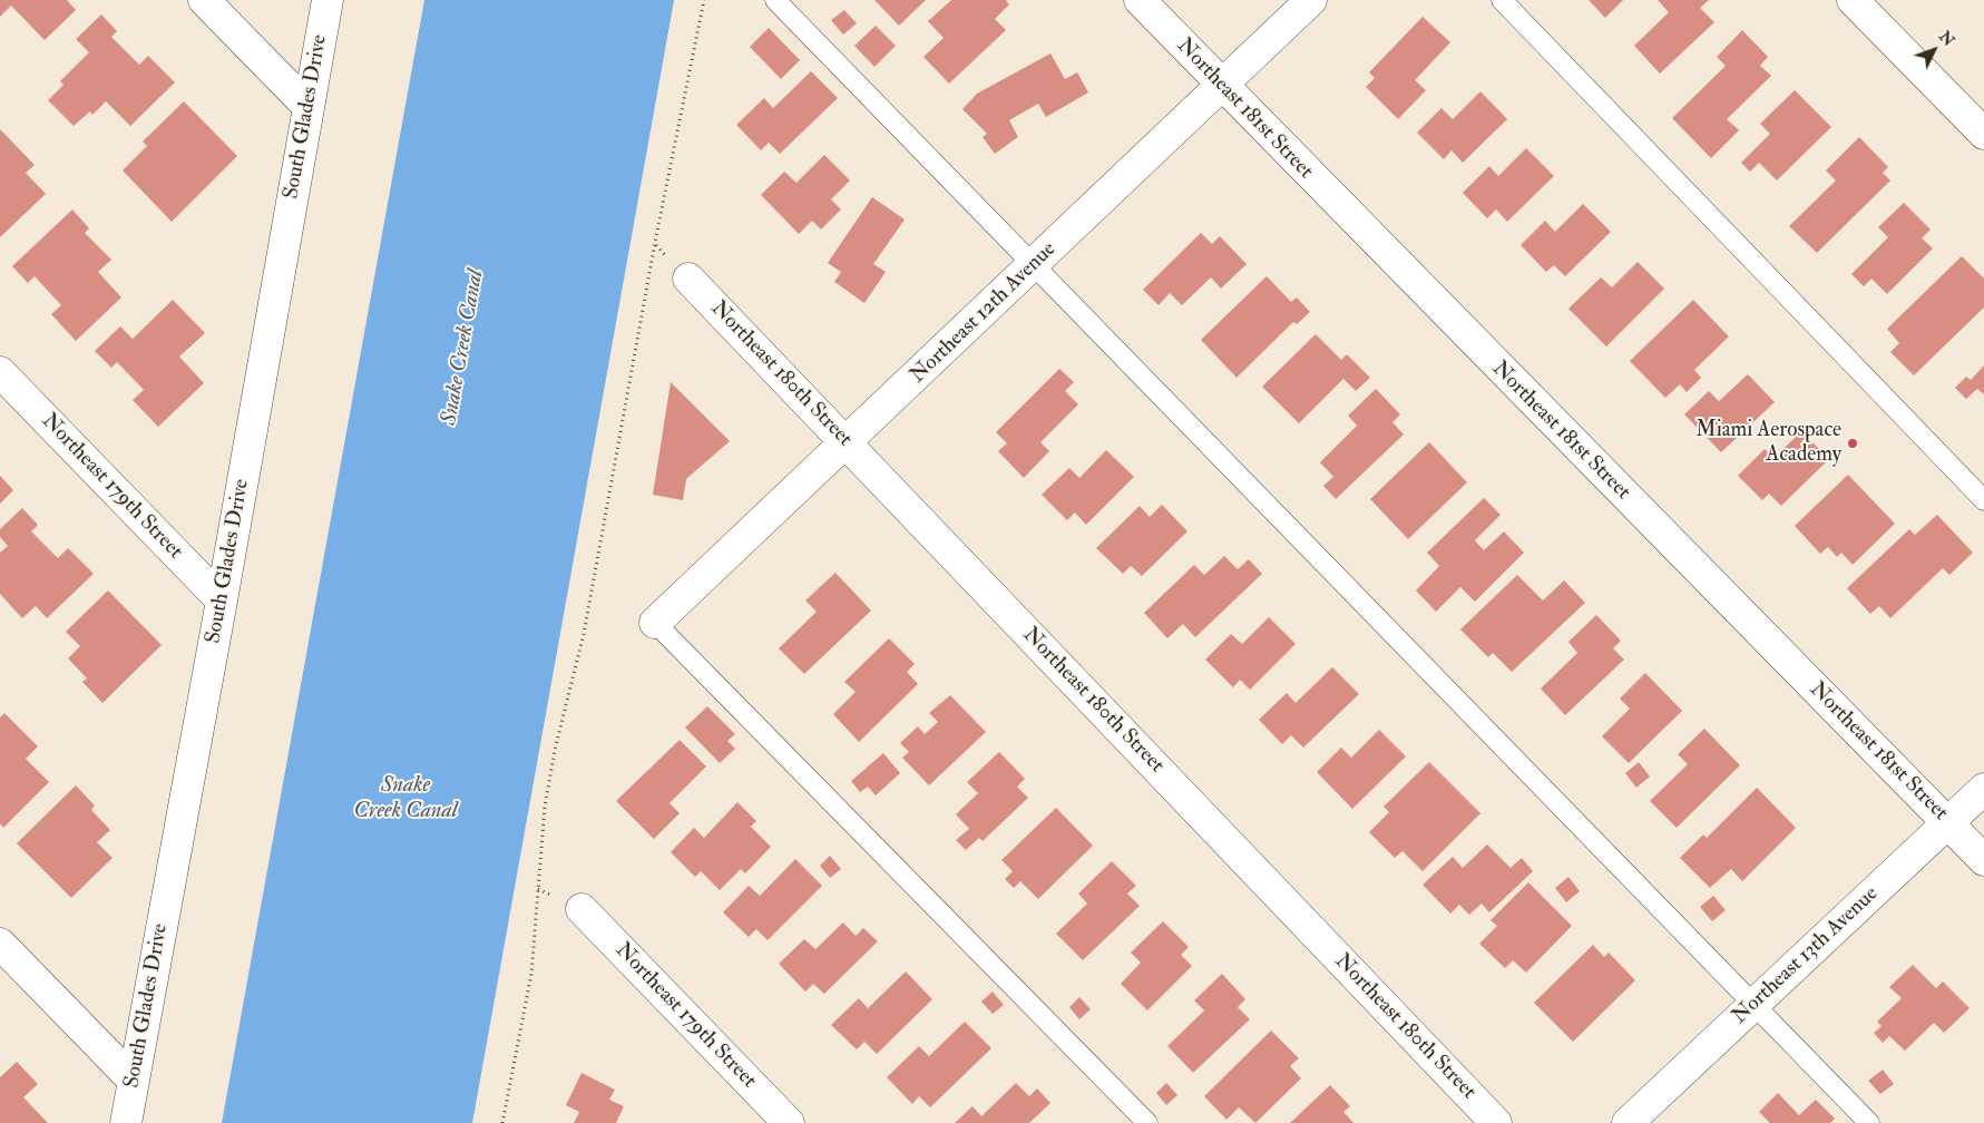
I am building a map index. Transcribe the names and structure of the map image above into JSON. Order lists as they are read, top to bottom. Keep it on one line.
{"streets":{"street":["Northeast 181st Street","South Glades Drive","Northeast 12th Avenue","Northeast 180th Street","Northeast 179th Street","Northeast 13th Avenue"]},"crossings":[["Northeast 181st Street","Northeast 12th Avenue"],["Northeast 181st Street","Northeast 13th Avenue"],["South Glades Drive","Northeast 179th Street"],["Northeast 12th Avenue","Northeast 180th Street"]],"water":["Snake Creek Canal"],"places":["Miami Aerospace Academy"],"north":"top right"}
